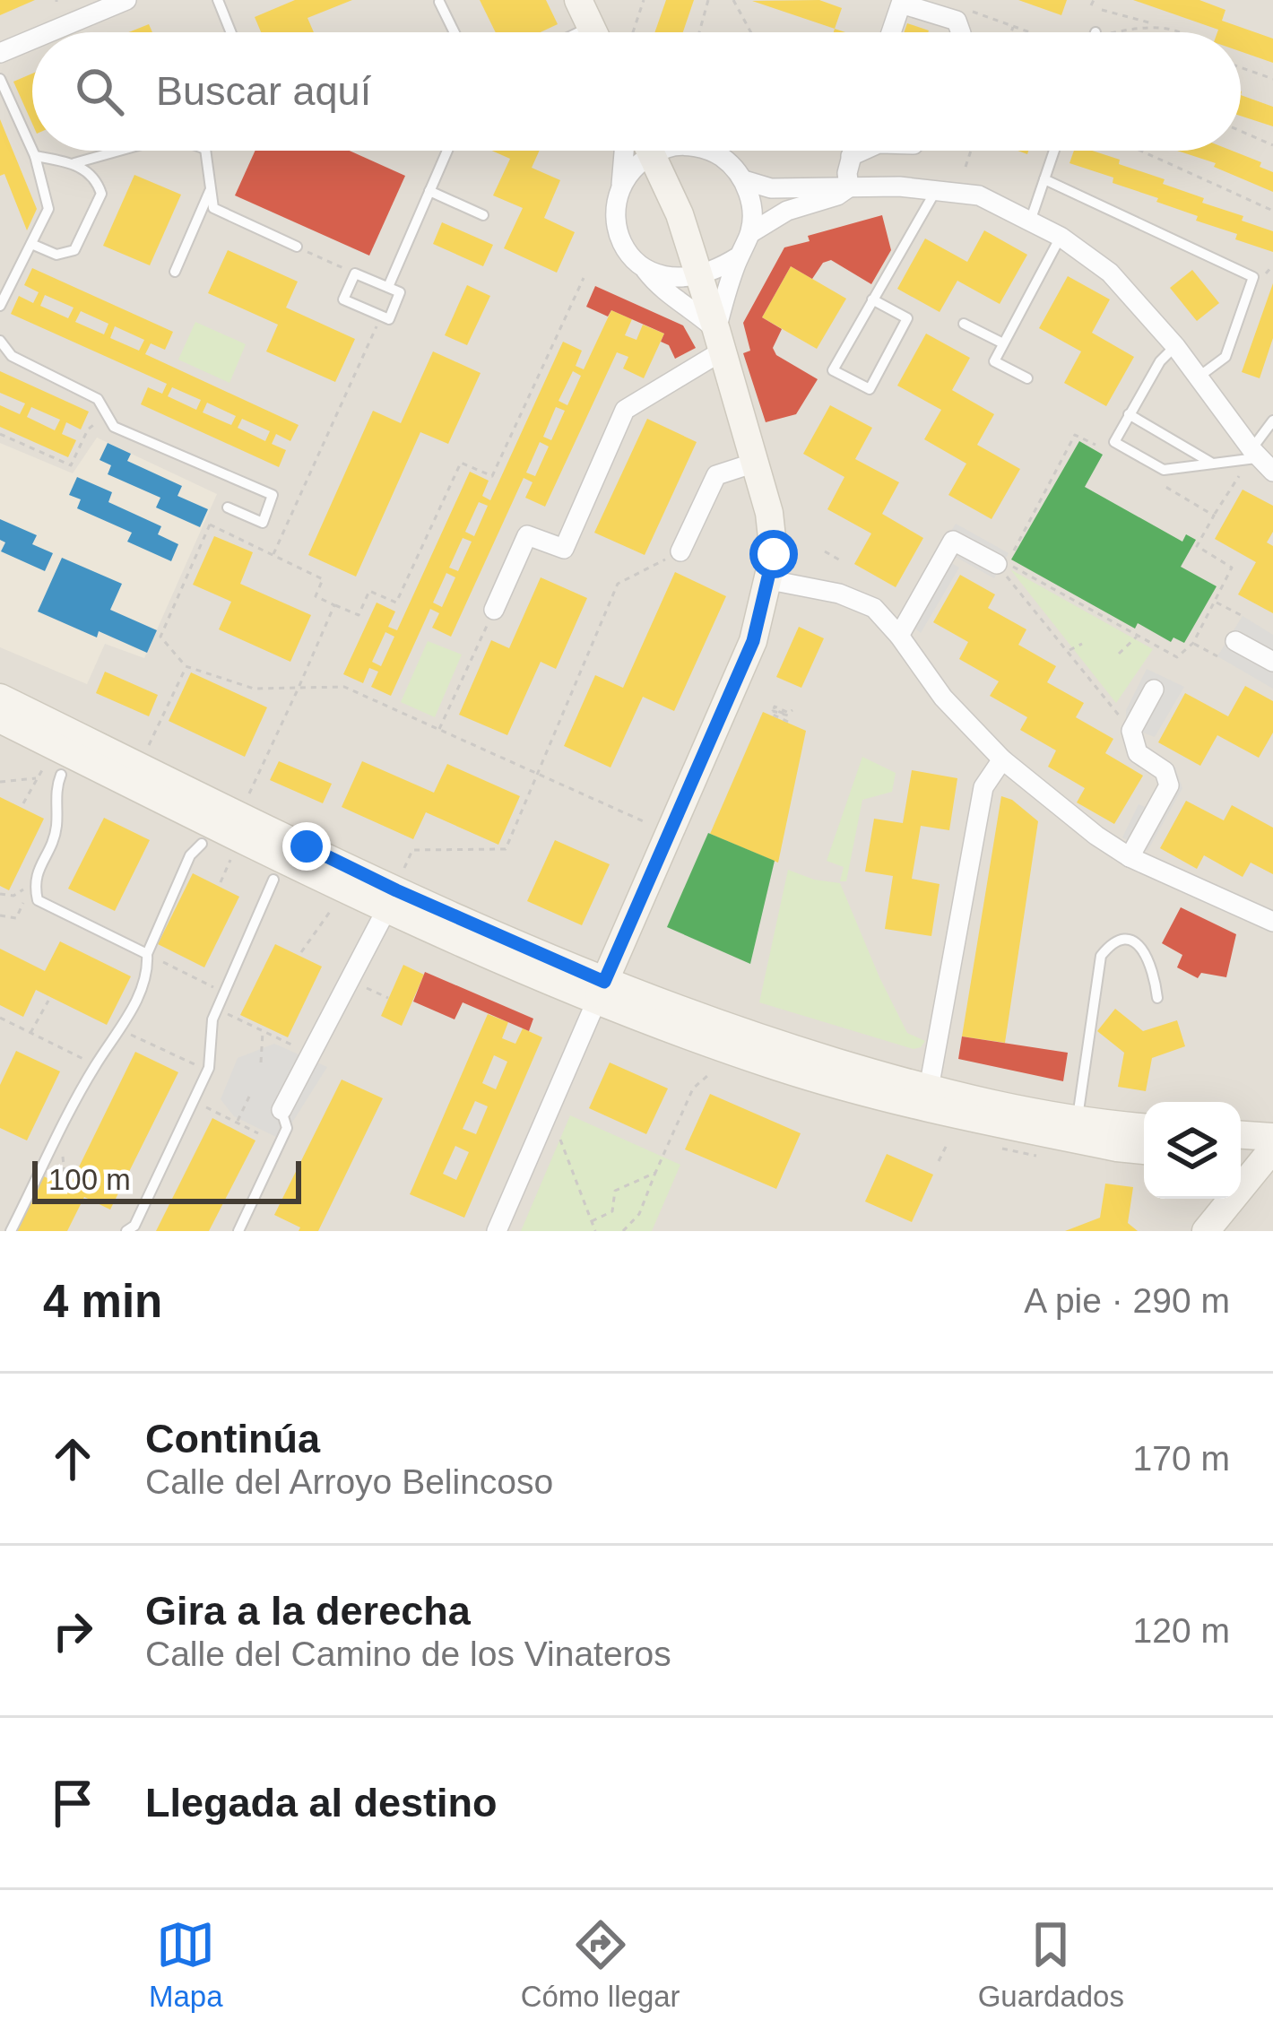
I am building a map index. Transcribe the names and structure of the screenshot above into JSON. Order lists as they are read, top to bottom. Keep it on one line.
{"scale_bar":"100 m","page":{"search":"Buscar aquí","scale":"100 m","heading":["4 min","A pie · 290 m"],"list":[["Continúa","Calle del Arroyo Belincoso","170 m"],["Gira a la derecha","Calle del Camino de los Vinateros","120 m"],"Llegada al destino"],"nav":["Mapa","Cómo llegar","Guardados"]}}
